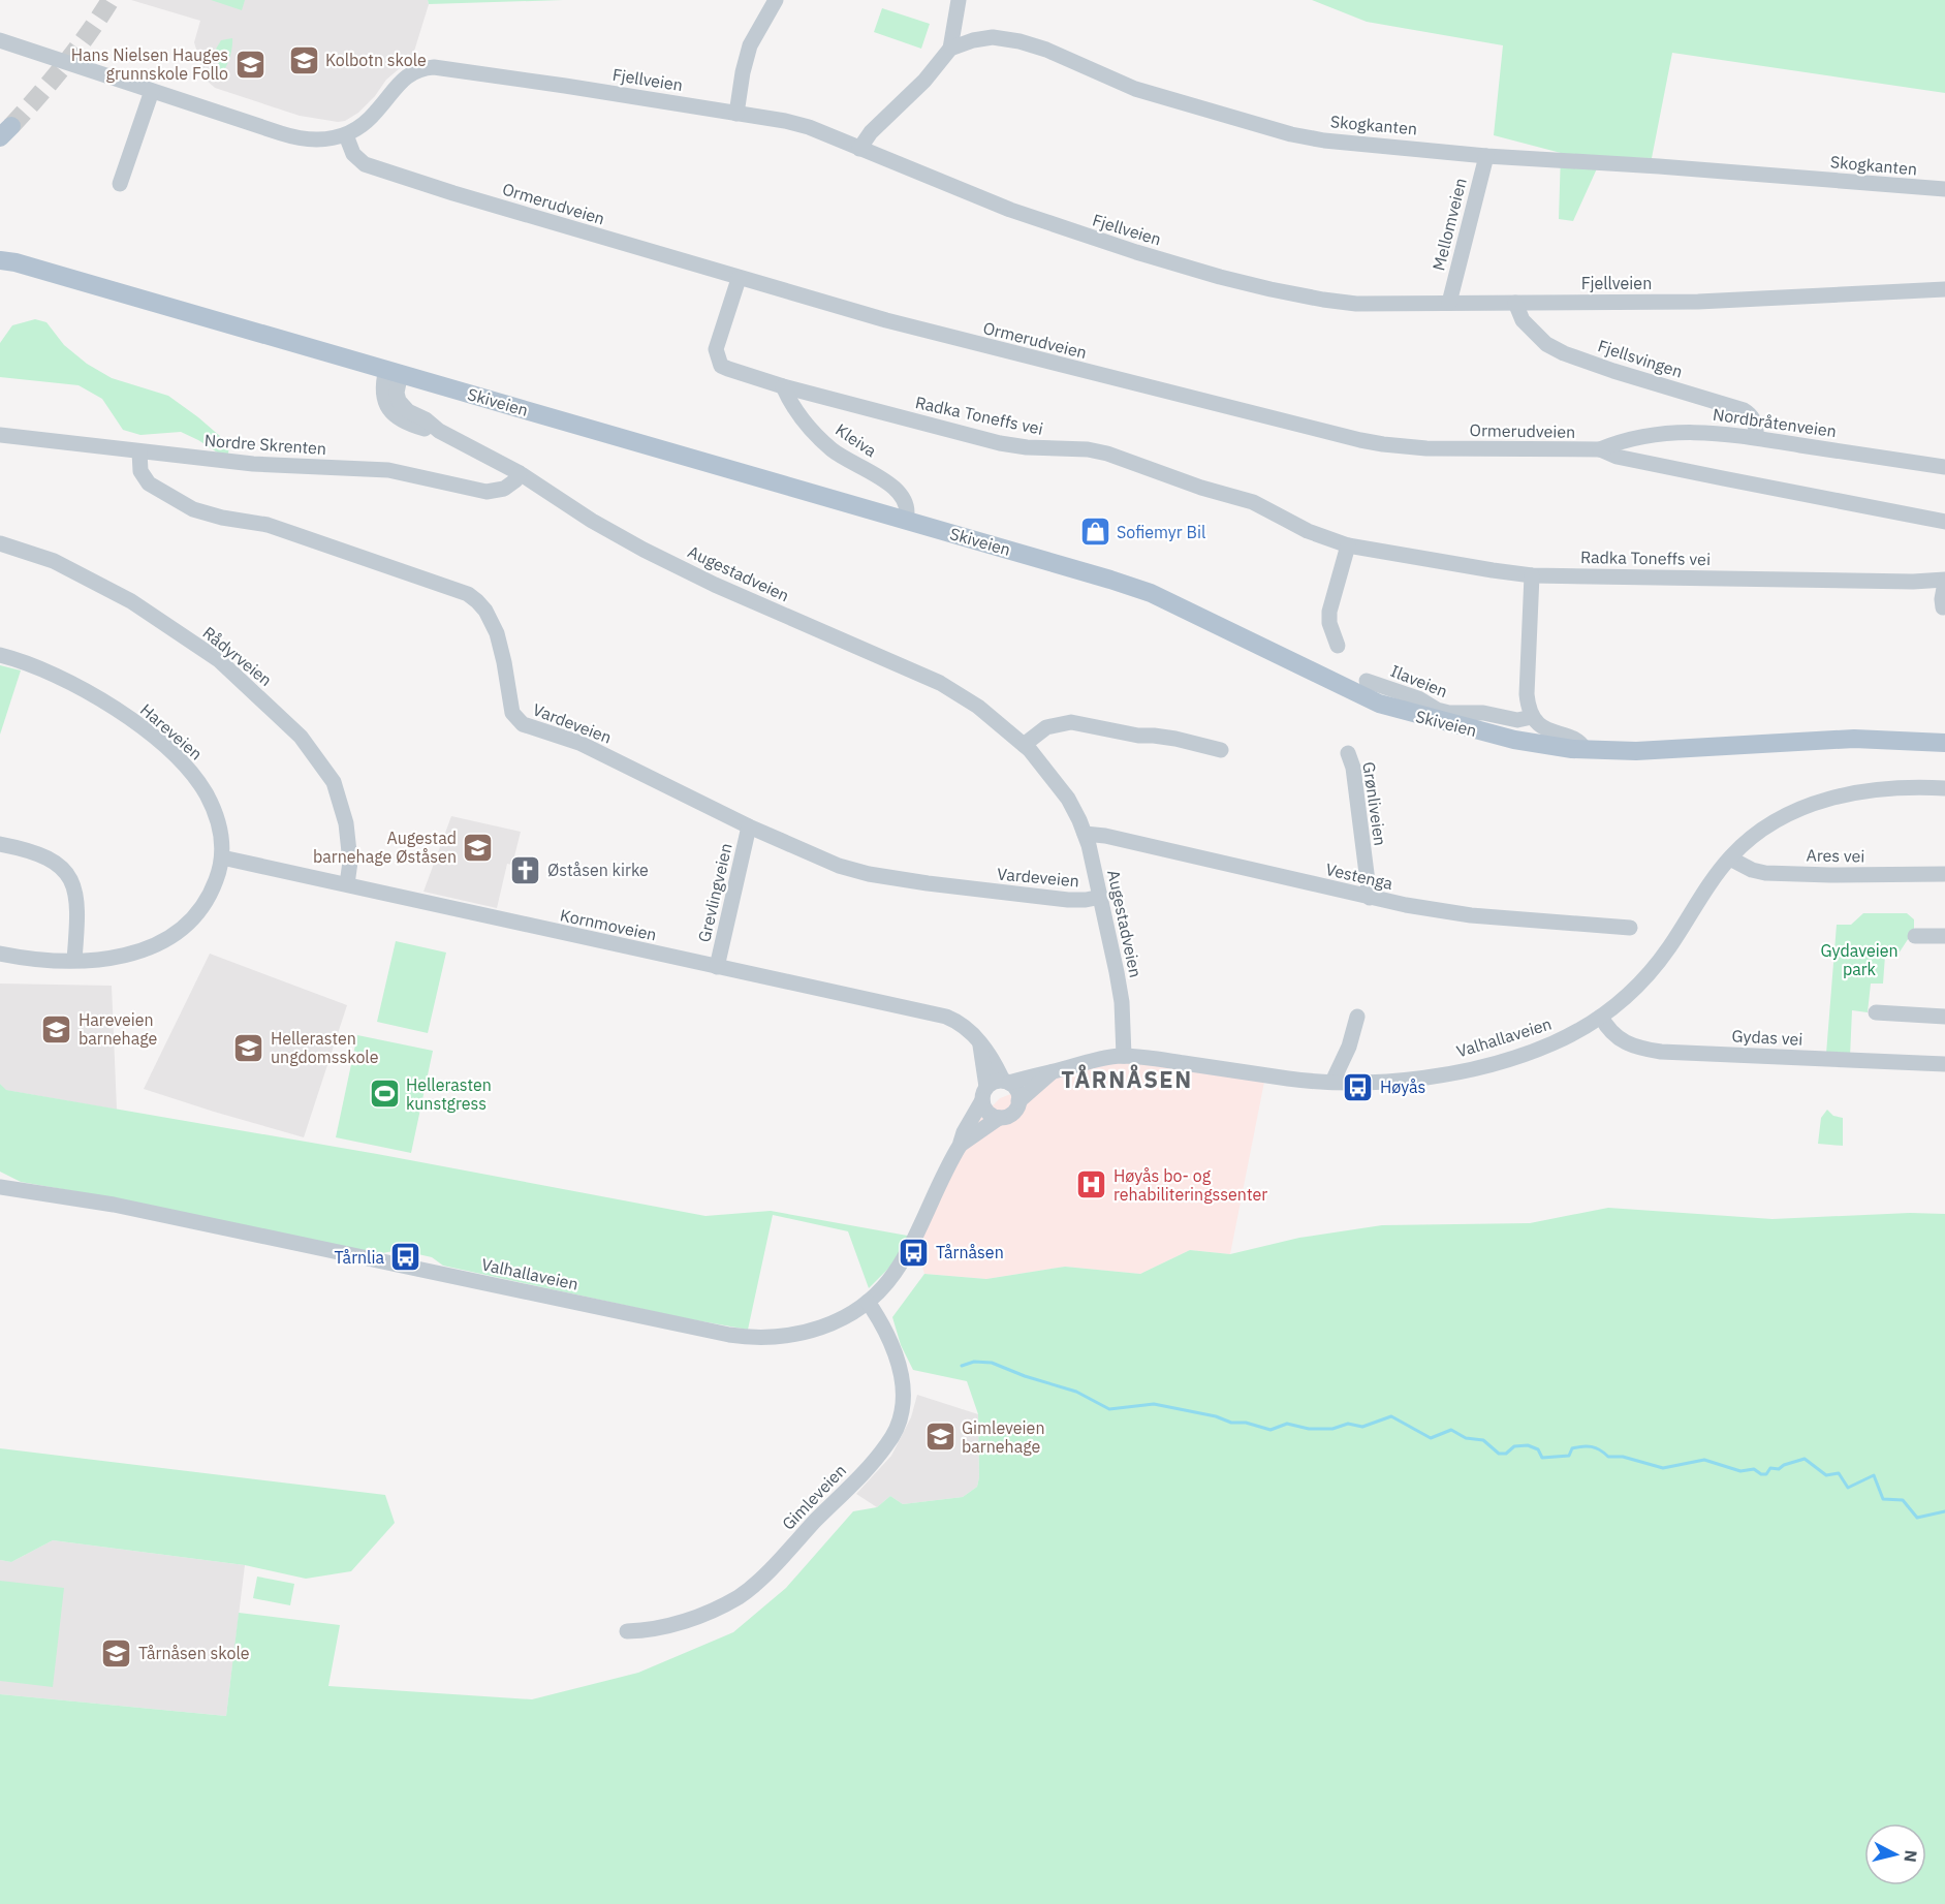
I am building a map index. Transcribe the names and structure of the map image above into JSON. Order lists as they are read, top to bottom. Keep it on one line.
{"streets":{"main road":["Skiveien"],"street":["Fjellveien","Skogkanten","Ormerudveien","Mellomveien","Fjellsvingen","Radka Toneffs vei","Nordbråtenveien","Kleiva","Nordre Skrenten","Augestadveien","Rådyrveien","Ilaveien","Vardeveien","Hareveien","Grønliveien","Ares vei","Vestenga","Grevlingveien","Kornmoveien","Valhallaveien","Gydas vei","Gimleveien"]},"crossings":[["Fjellveien","Ormerudveien"],["Fjellveien","Mellomveien"],["Fjellveien","Fjellsvingen"],["Skogkanten","Mellomveien"],["Ormerudveien","Radka Toneffs vei"],["Ormerudveien","Nordbråtenveien"],["Fjellsvingen","Nordbråtenveien"],["Skiveien","Kleiva"],["Skiveien","Augestadveien"],["Radka Toneffs vei","Kleiva"],["Nordre Skrenten","Augestadveien"],["Nordre Skrenten","Vardeveien"],["Augestadveien","Vardeveien"],["Augestadveien","Vestenga"],["Augestadveien","Valhallaveien"],["Rådyrveien","Kornmoveien"],["Vardeveien","Grevlingveien"],["Hareveien","Kornmoveien"],["Grønliveien","Vestenga"],["Ares vei","Valhallaveien"],["Grevlingveien","Kornmoveien"],["Kornmoveien","Valhallaveien"],["Valhallaveien","Gydas vei"],["Valhallaveien","Gimleveien"]],"districts":["TÅRNÅSEN"],"parks":["Gydaveien park"],"places":{"school or university":["Kolbotn skole","Hans Nielsen Hauges grunnskole Follo","Augestad barnehage Øståsen","Hareveien barnehage","Hellerasten ungdomsskole","Gimleveien barnehage","Tårnåsen skole"],"shop":["Sofiemyr Bil"],"church":["Øståsen kirke"],"bus stop":["Høyås","Tårnåsen","Tårnlia"],"sports":["Hellerasten kunstgress"],"hospital":["Høyås bo- og rehabiliteringssenter"]},"north":"right"}
